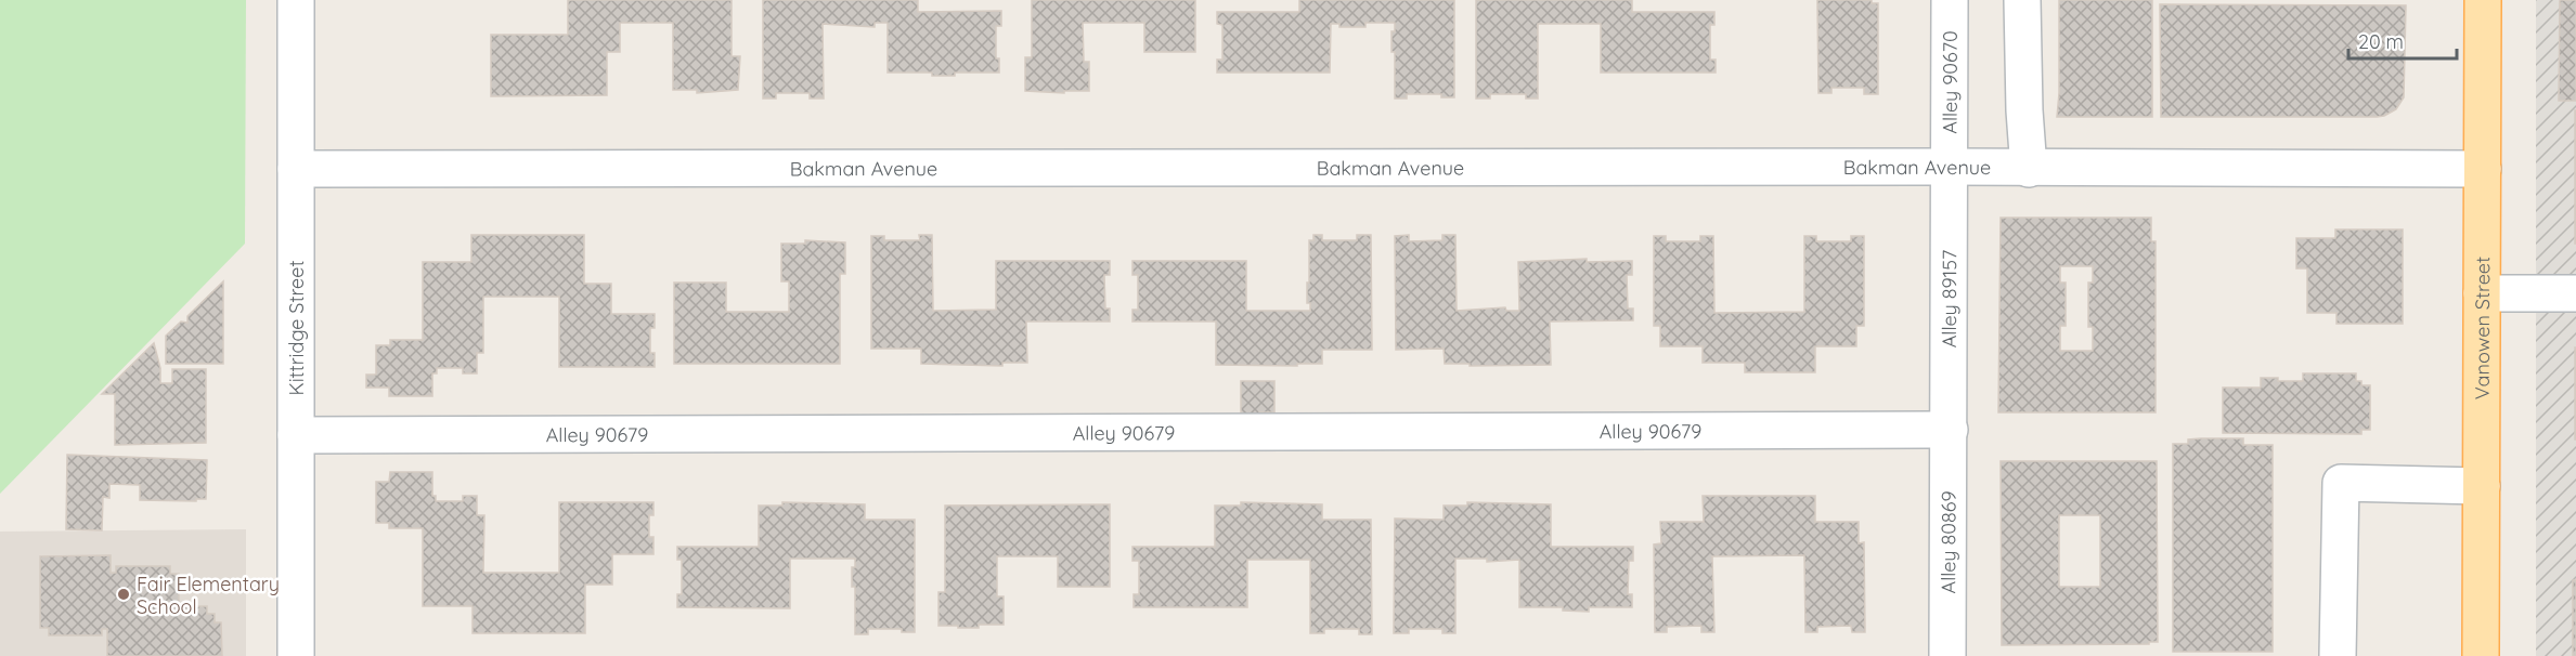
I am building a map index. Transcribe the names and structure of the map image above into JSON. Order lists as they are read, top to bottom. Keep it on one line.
{"streets":{"main road":["Vanowen Street"],"street":["Alley 90670","Bakman Avenue","Alley 89157","Kittridge Street","Alley 90679","Alley 80869"]},"crossings":[["Alley 90670","Bakman Avenue"],["Alley 90670","Alley 89157"],["Bakman Avenue","Alley 89157"],["Bakman Avenue","Kittridge Street"],["Bakman Avenue","Vanowen Street"],["Alley 89157","Alley 90679"],["Alley 89157","Alley 80869"],["Kittridge Street","Alley 90679"],["Alley 90679","Alley 80869"]],"places":["Fair Elementary School"],"scale_bar":"20 m"}
